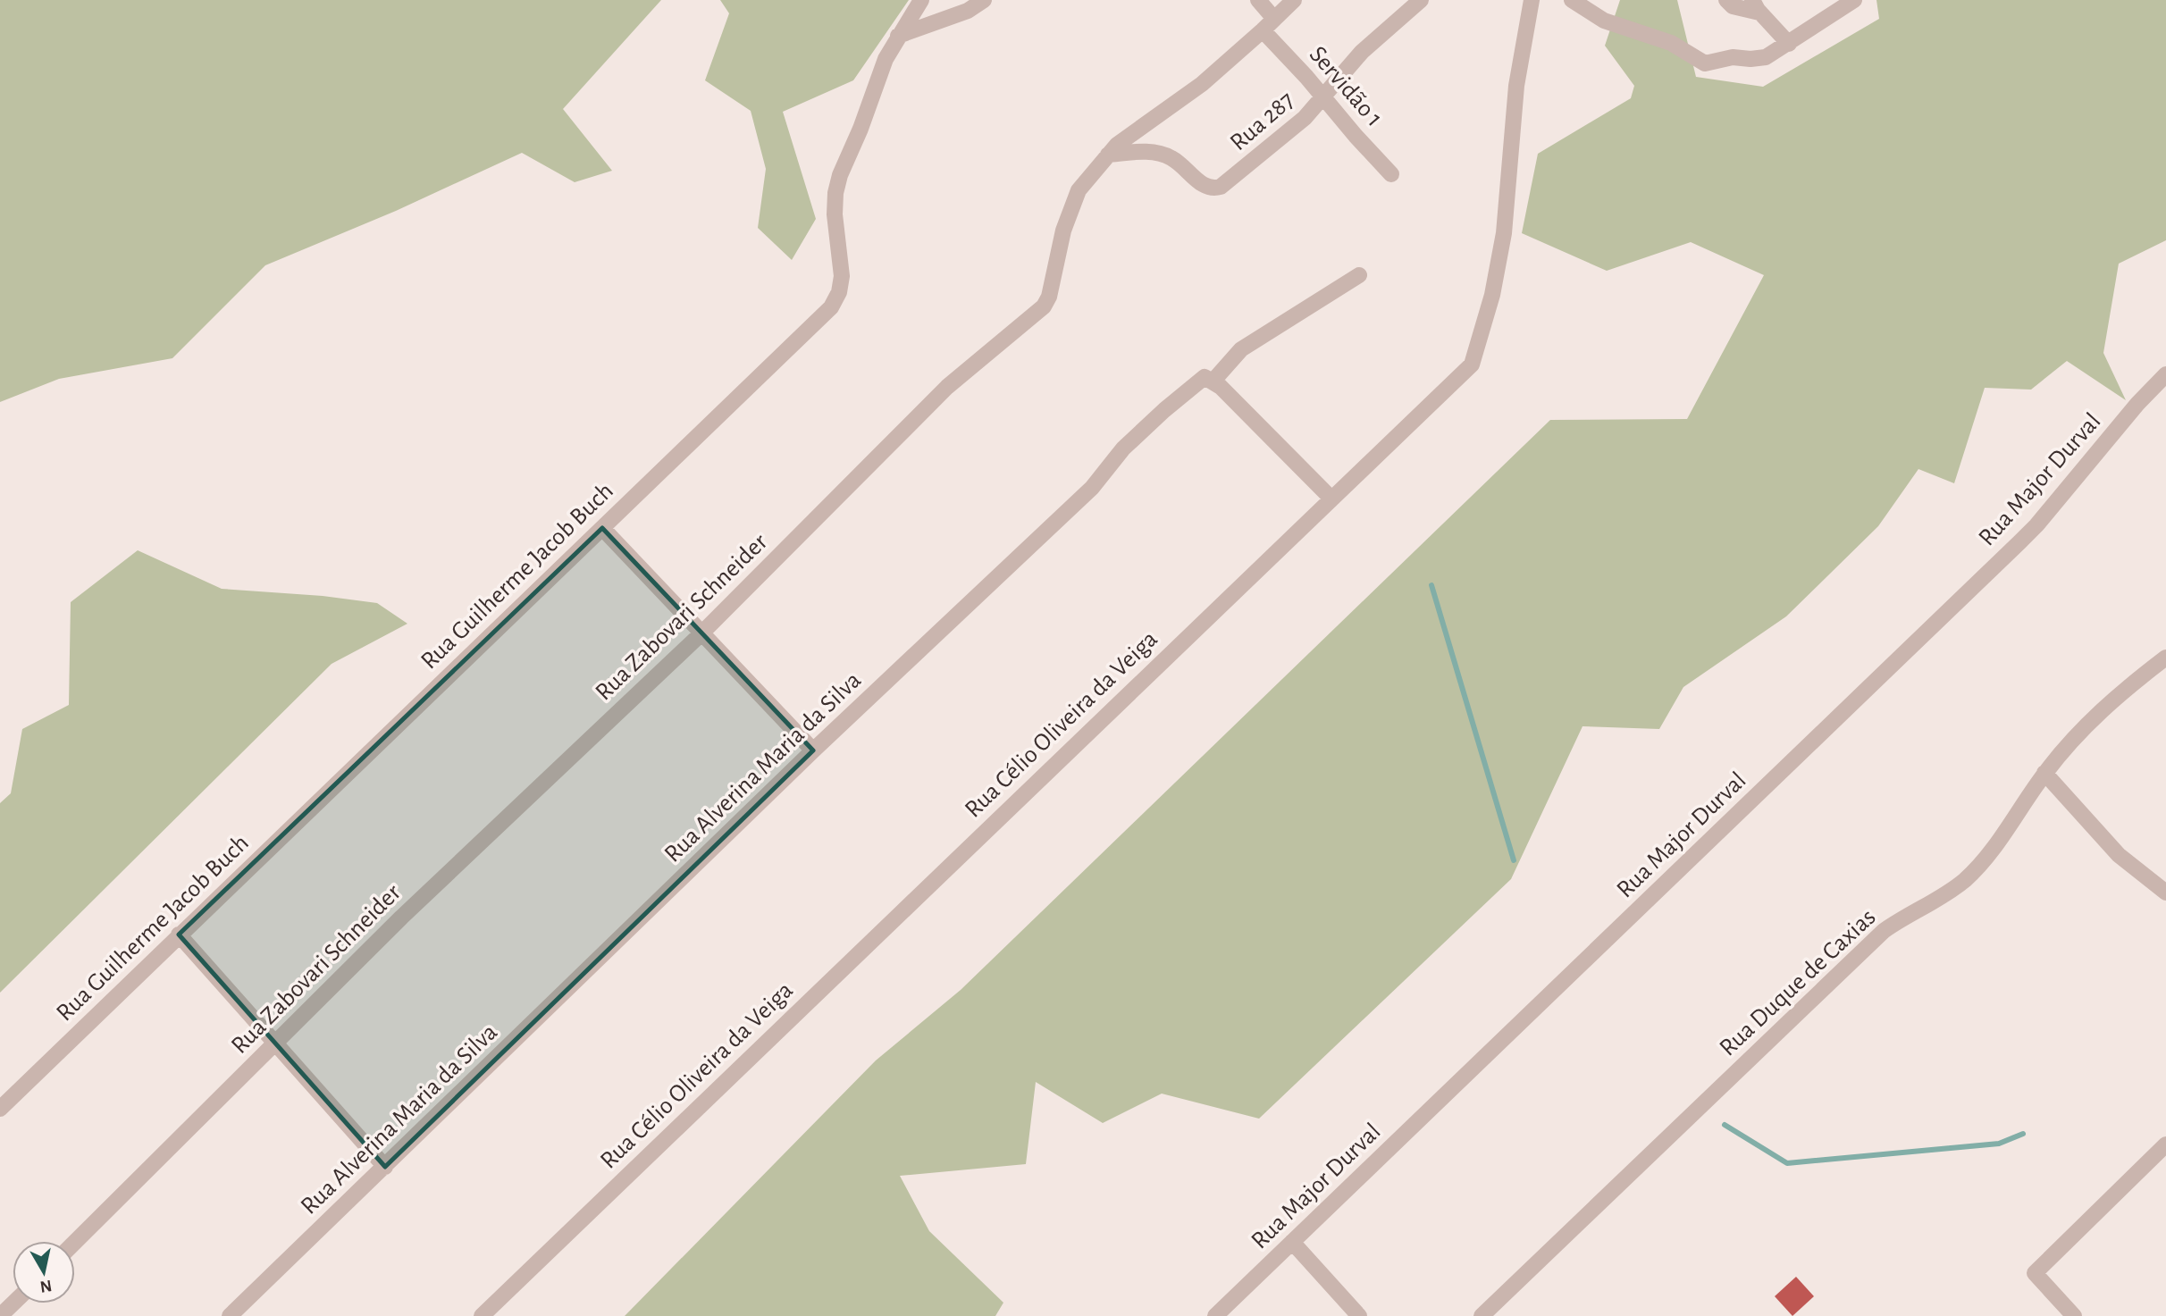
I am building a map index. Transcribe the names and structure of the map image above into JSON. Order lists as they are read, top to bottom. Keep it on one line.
{"streets":{"street":["Servidão 1","Rua 287","Rua Major Durval","Rua Guilherme Jacob Buch","Rua Zabovari Schneider","Rua Célio Oliveira da Veiga","Rua Alverina Maria da Silva","Rua Duque de Caxias"]},"crossings":[["Servidão 1","Rua 287"],["Servidão 1","Rua Zabovari Schneider"],["Rua 287","Rua Zabovari Schneider"]],"north":"bottom"}
